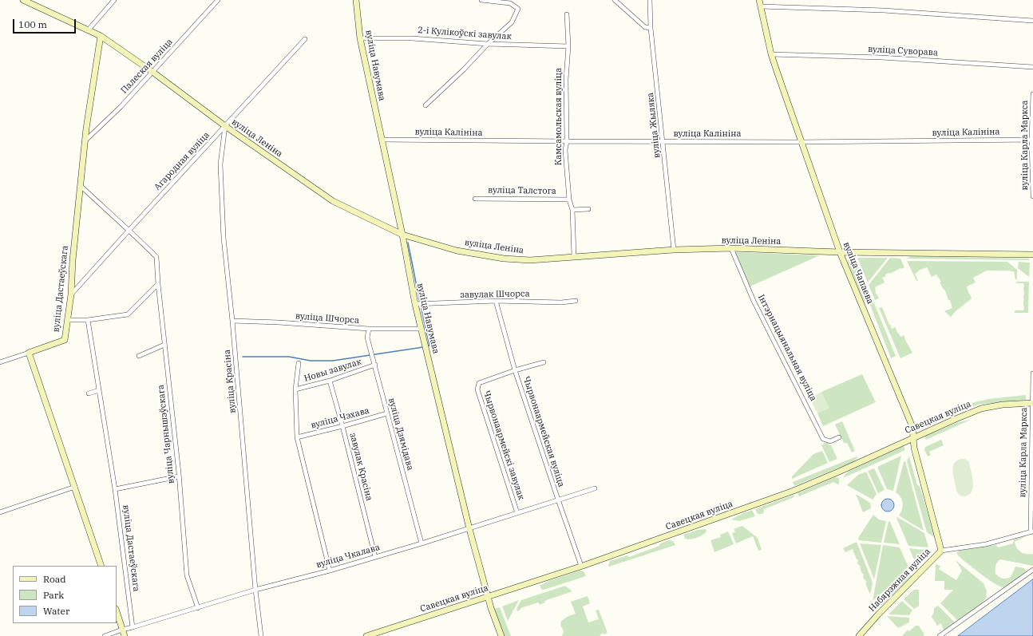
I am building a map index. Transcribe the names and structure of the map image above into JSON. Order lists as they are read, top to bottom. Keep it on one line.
{"streets":{"street":["2-і Кулікоўскі завулак","вуліца Суворава","вуліца Навумава","Палеская вуліца","Камсамольская вуліца","вуліца Жыляка","вуліца Калініна","вуліца Леніна","вуліца Карла Маркса","Агародная вуліца","вуліца Талстога","вуліца Чапаева","вуліца Дастаеўскага","завулак Шчорса","вуліца Шчорса","Інтэрнацыянальная вуліца","Новы завулак","вуліца Красіна","Савецкая вуліца","вуліца Чэхава","Чырвонаармейская вуліца","вуліца Чарнышэўскага","вуліца Дзямідава","Чырвонаармейскі завулак","завулак Красіна","вуліца Чкалава","Набярэжная вуліца"]},"crossings":[["2-і Кулікоўскі завулак","вуліца Навумава"],["2-і Кулікоўскі завулак","Камсамольская вуліца"],["вуліца Суворава","вуліца Чапаева"],["вуліца Навумава","вуліца Калініна"],["вуліца Навумава","вуліца Леніна"],["вуліца Навумава","завулак Шчорса"],["вуліца Навумава","вуліца Шчорса"],["вуліца Навумава","Савецкая вуліца"],["вуліца Навумава","вуліца Чкалава"],["Палеская вуліца","вуліца Леніна"],["Палеская вуліца","вуліца Дастаеўскага"],["Камсамольская вуліца","вуліца Калініна"],["Камсамольская вуліца","вуліца Леніна"],["Камсамольская вуліца","вуліца Талстога"],["вуліца Жыляка","вуліца Калініна"],["вуліца Жыляка","вуліца Леніна"],["вуліца Калініна","вуліца Карла Маркса"],["вуліца Калініна","вуліца Чапаева"],["вуліца Леніна","Агародная вуліца"],["вуліца Леніна","вуліца Чапаева"],["вуліца Леніна","вуліца Дастаеўскага"],["вуліца Леніна","Інтэрнацыянальная вуліца"],["вуліца Леніна","вуліца Красіна"],["вуліца Карла Маркса","Савецкая вуліца"],["вуліца Карла Маркса","Набярэжная вуліца"],["Агародная вуліца","вуліца Дастаеўскага"],["Агародная вуліца","вуліца Красіна"],["Агародная вуліца","вуліца Чарнышэўскага"],["вуліца Чапаева","Савецкая вуліца"],["вуліца Чапаева","Набярэжная вуліца"],["вуліца Дастаеўскага","вуліца Чкалава"],["завулак Шчорса","Чырвонаармейская вуліца"],["вуліца Шчорса","вуліца Красіна"],["вуліца Шчорса","вуліца Дзямідава"],["Новы завулак","вуліца Дзямідава"],["Новы завулак","завулак Красіна"],["вуліца Красіна","вуліца Чкалава"],["Савецкая вуліца","Чырвонаармейская вуліца"],["вуліца Чэхава","вуліца Дзямідава"],["вуліца Чэхава","завулак Красіна"],["Чырвонаармейская вуліца","Чырвонаармейскі завулак"],["Чырвонаармейская вуліца","вуліца Чкалава"],["вуліца Чарнышэўскага","вуліца Чкалава"],["вуліца Дзямідава","вуліца Чкалава"],["Чырвонаармейскі завулак","вуліца Чкалава"],["завулак Красіна","вуліца Чкалава"]],"legend":["Road","Park","Water"],"scale_bar":"100 m"}
